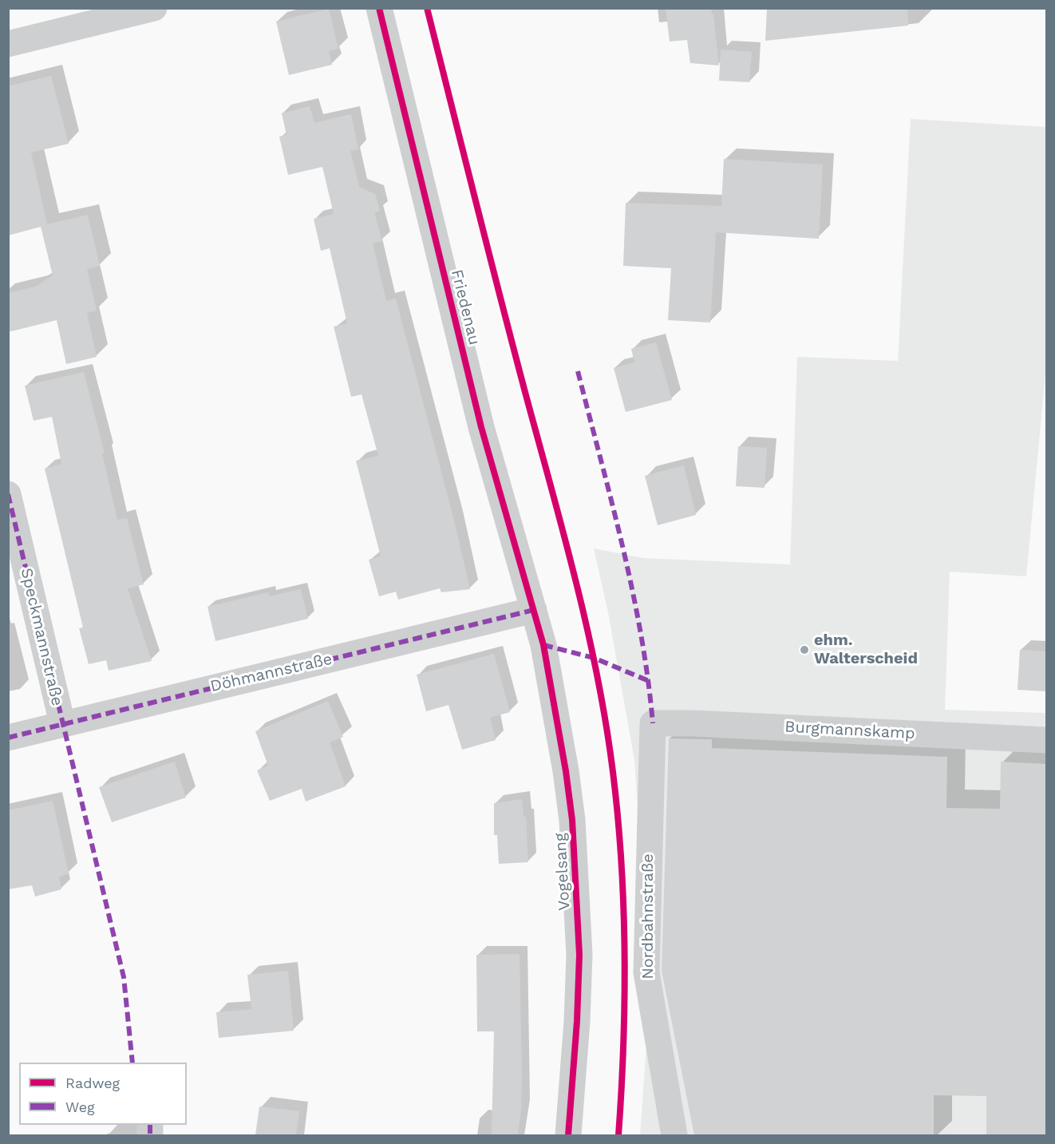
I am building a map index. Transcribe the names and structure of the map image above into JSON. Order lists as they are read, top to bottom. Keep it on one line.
{"streets":{"street":["Friedenau","Speckmannstraße","Döhmannstraße","Burgmannskamp","Vogelsang","Nordbahnstraße"]},"crossings":[["Friedenau","Döhmannstraße"],["Friedenau","Vogelsang"],["Speckmannstraße","Döhmannstraße"],["Döhmannstraße","Vogelsang"],["Burgmannskamp","Nordbahnstraße"]],"places":["ehm. Walterscheid"],"legend":["Radweg","Weg"]}
